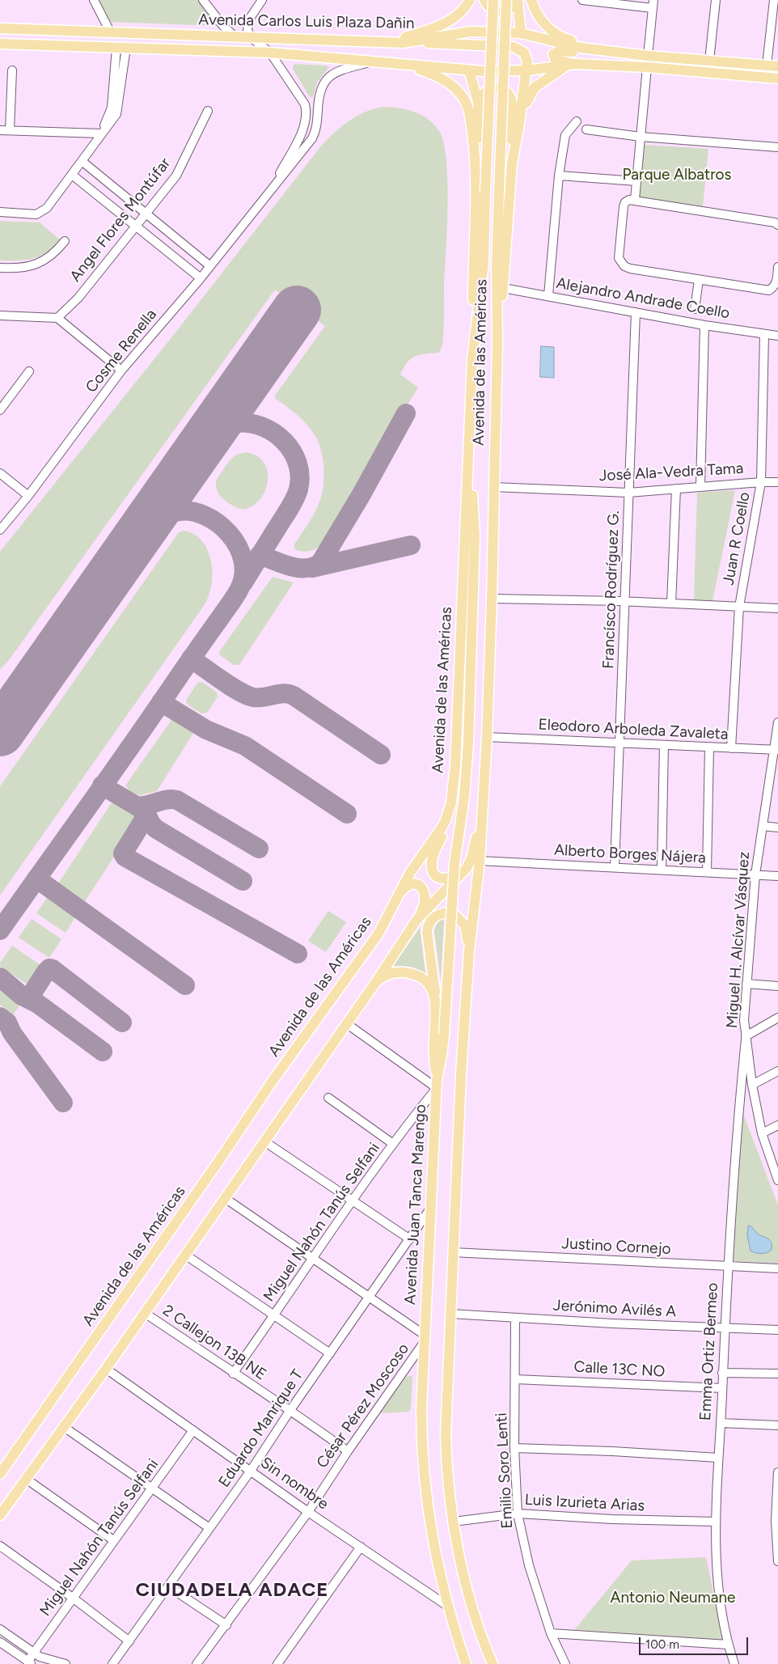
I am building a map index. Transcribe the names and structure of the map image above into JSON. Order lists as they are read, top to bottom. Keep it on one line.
{"streets":{"main road":["Avenida Carlos Luis Plaza Dañin","Avenida de las Américas","Avenida Juan Tanca Marengo"],"street":["Angel Flores Montúfar","Alejandro Andrade Coello","Cosme Renella","José Ala-Vedra Tama","Juan R Coello","Francísco Rodríguez G.","Eleodoro Arboleda Zavaleta","Alberto Borges Nájera","Miguel H. Alcívar Vásquez","Miguel Nahón Tanús Selfani","Justino Cornejo","Jerónimo Avilés A","2 Callejon 13B NE","Emma Ortiz Bermeo","Calle 13C NO","César Pérez Moscoso","Eduardo Manrique T","Emilio Soro Lenti","Sin nombre","Luis Izurieta Arias"]},"crossings":[["Avenida Carlos Luis Plaza Dañin","Cosme Renella"],["Alejandro Andrade Coello","Juan R Coello"],["Alejandro Andrade Coello","Francísco Rodríguez G."],["Avenida de las Américas","José Ala-Vedra Tama"],["Avenida de las Américas","Eleodoro Arboleda Zavaleta"],["Avenida de las Américas","Alberto Borges Nájera"],["Avenida de las Américas","Avenida Juan Tanca Marengo"],["Avenida de las Américas","2 Callejon 13B NE"],["Avenida de las Américas","Sin nombre"],["José Ala-Vedra Tama","Juan R Coello"],["José Ala-Vedra Tama","Francísco Rodríguez G."],["Juan R Coello","Eleodoro Arboleda Zavaleta"],["Francísco Rodríguez G.","Eleodoro Arboleda Zavaleta"],["Francísco Rodríguez G.","Alberto Borges Nájera"],["Eleodoro Arboleda Zavaleta","Miguel H. Alcívar Vásquez"],["Alberto Borges Nájera","Miguel H. Alcívar Vásquez"],["Miguel H. Alcívar Vásquez","Emma Ortiz Bermeo"],["Avenida Juan Tanca Marengo","Miguel Nahón Tanús Selfani"],["Avenida Juan Tanca Marengo","César Pérez Moscoso"],["Avenida Juan Tanca Marengo","Eduardo Manrique T"],["Avenida Juan Tanca Marengo","Sin nombre"],["Miguel Nahón Tanús Selfani","2 Callejon 13B NE"],["Miguel Nahón Tanús Selfani","Sin nombre"],["Justino Cornejo","Emma Ortiz Bermeo"],["Jerónimo Avilés A","Emma Ortiz Bermeo"],["Jerónimo Avilés A","Emilio Soro Lenti"],["2 Callejon 13B NE","César Pérez Moscoso"],["2 Callejon 13B NE","Eduardo Manrique T"],["Emma Ortiz Bermeo","Calle 13C NO"],["Emma Ortiz Bermeo","Luis Izurieta Arias"],["Calle 13C NO","Emilio Soro Lenti"],["César Pérez Moscoso","Sin nombre"],["Eduardo Manrique T","Sin nombre"],["Emilio Soro Lenti","Luis Izurieta Arias"]],"districts":["CIUDADELA ADACE"],"parks":["Parque Albatros","Antonio Neumane"],"scale_bar":"100 m"}
